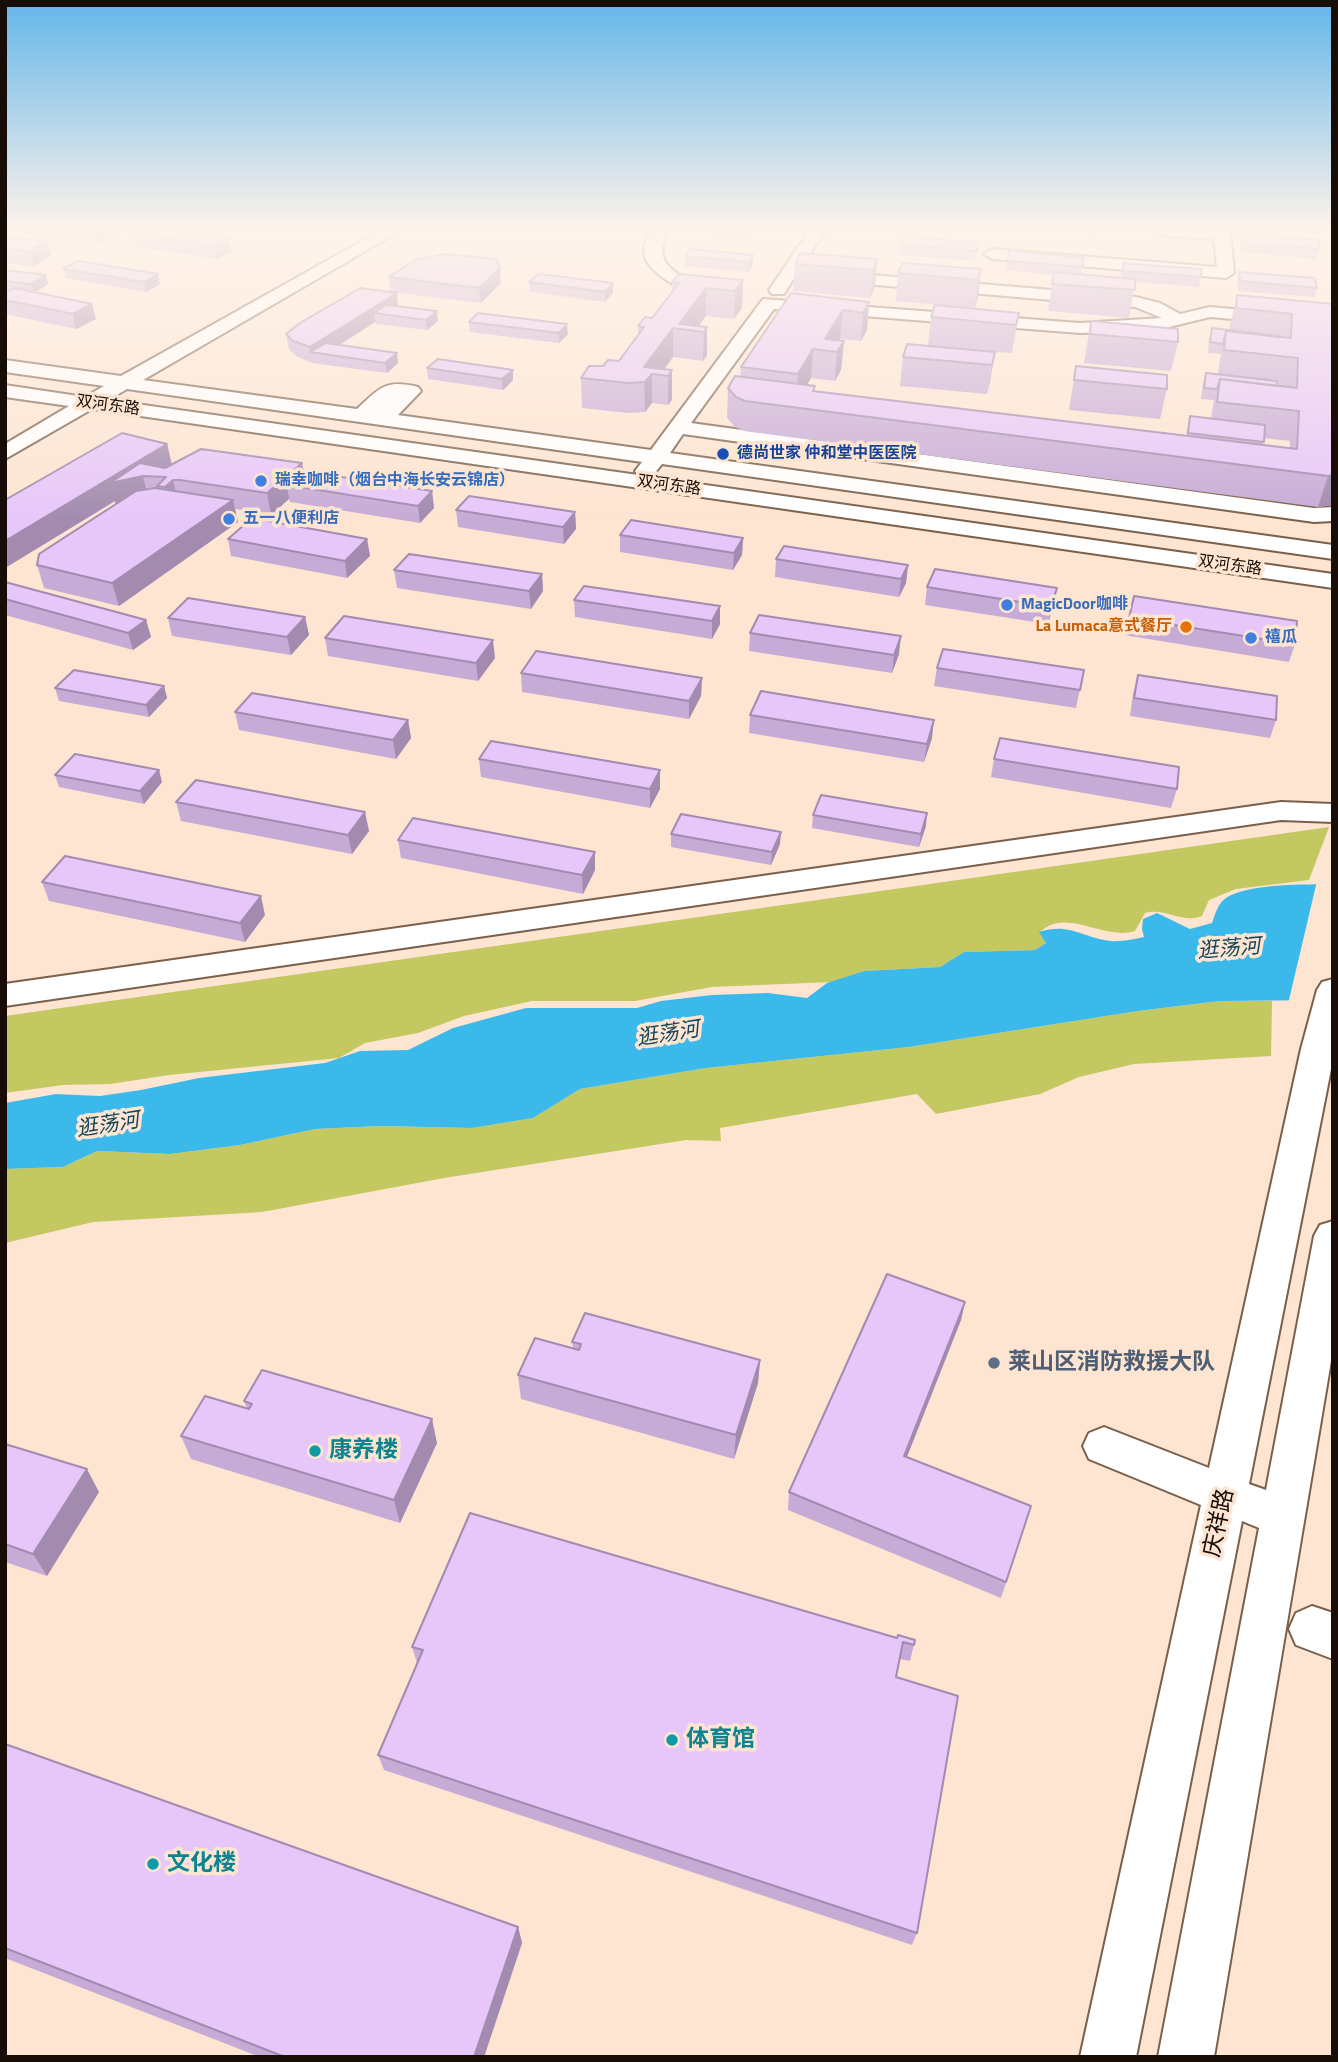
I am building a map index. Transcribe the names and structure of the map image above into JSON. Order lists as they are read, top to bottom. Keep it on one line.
{"streets":{"street":["双河东路","庆祥路"]},"water":["逛荡河"],"places":["德尚世家 仲和堂中医医院","瑞幸咖啡（烟台中海长安云锦店）","五一八便利店","MagicDoor咖啡","La Lumaca意式餐厅","禧瓜","莱山区消防救援大队","康养楼","体育馆","文化楼"]}
